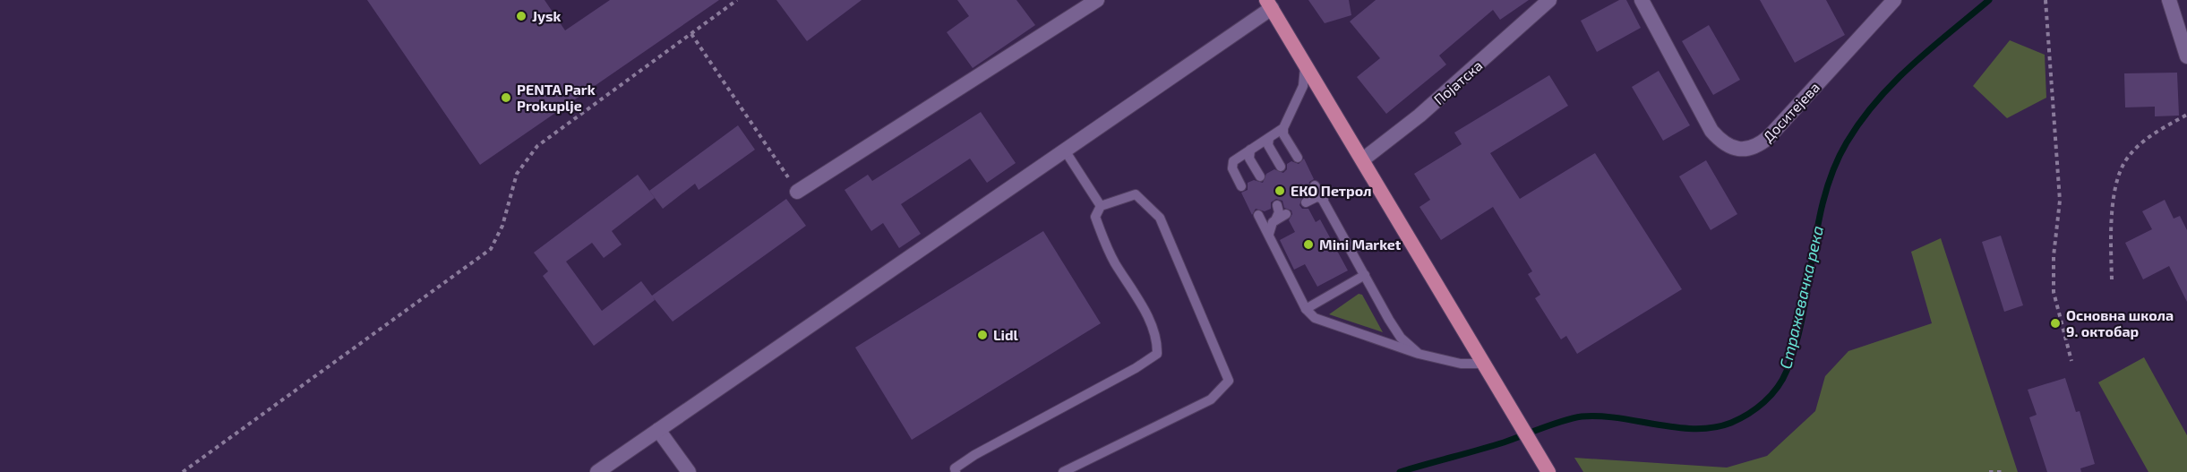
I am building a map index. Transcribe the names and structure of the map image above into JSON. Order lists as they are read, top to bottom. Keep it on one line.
{"streets":{"street":["Појатска","Доситејева"]},"water":["Стражевачка река"],"places":["Jysk","PENTA Park Prokuplje","ЕКО Петрол","Mini Market","Основна школа 9. октобар","Lidl"]}
